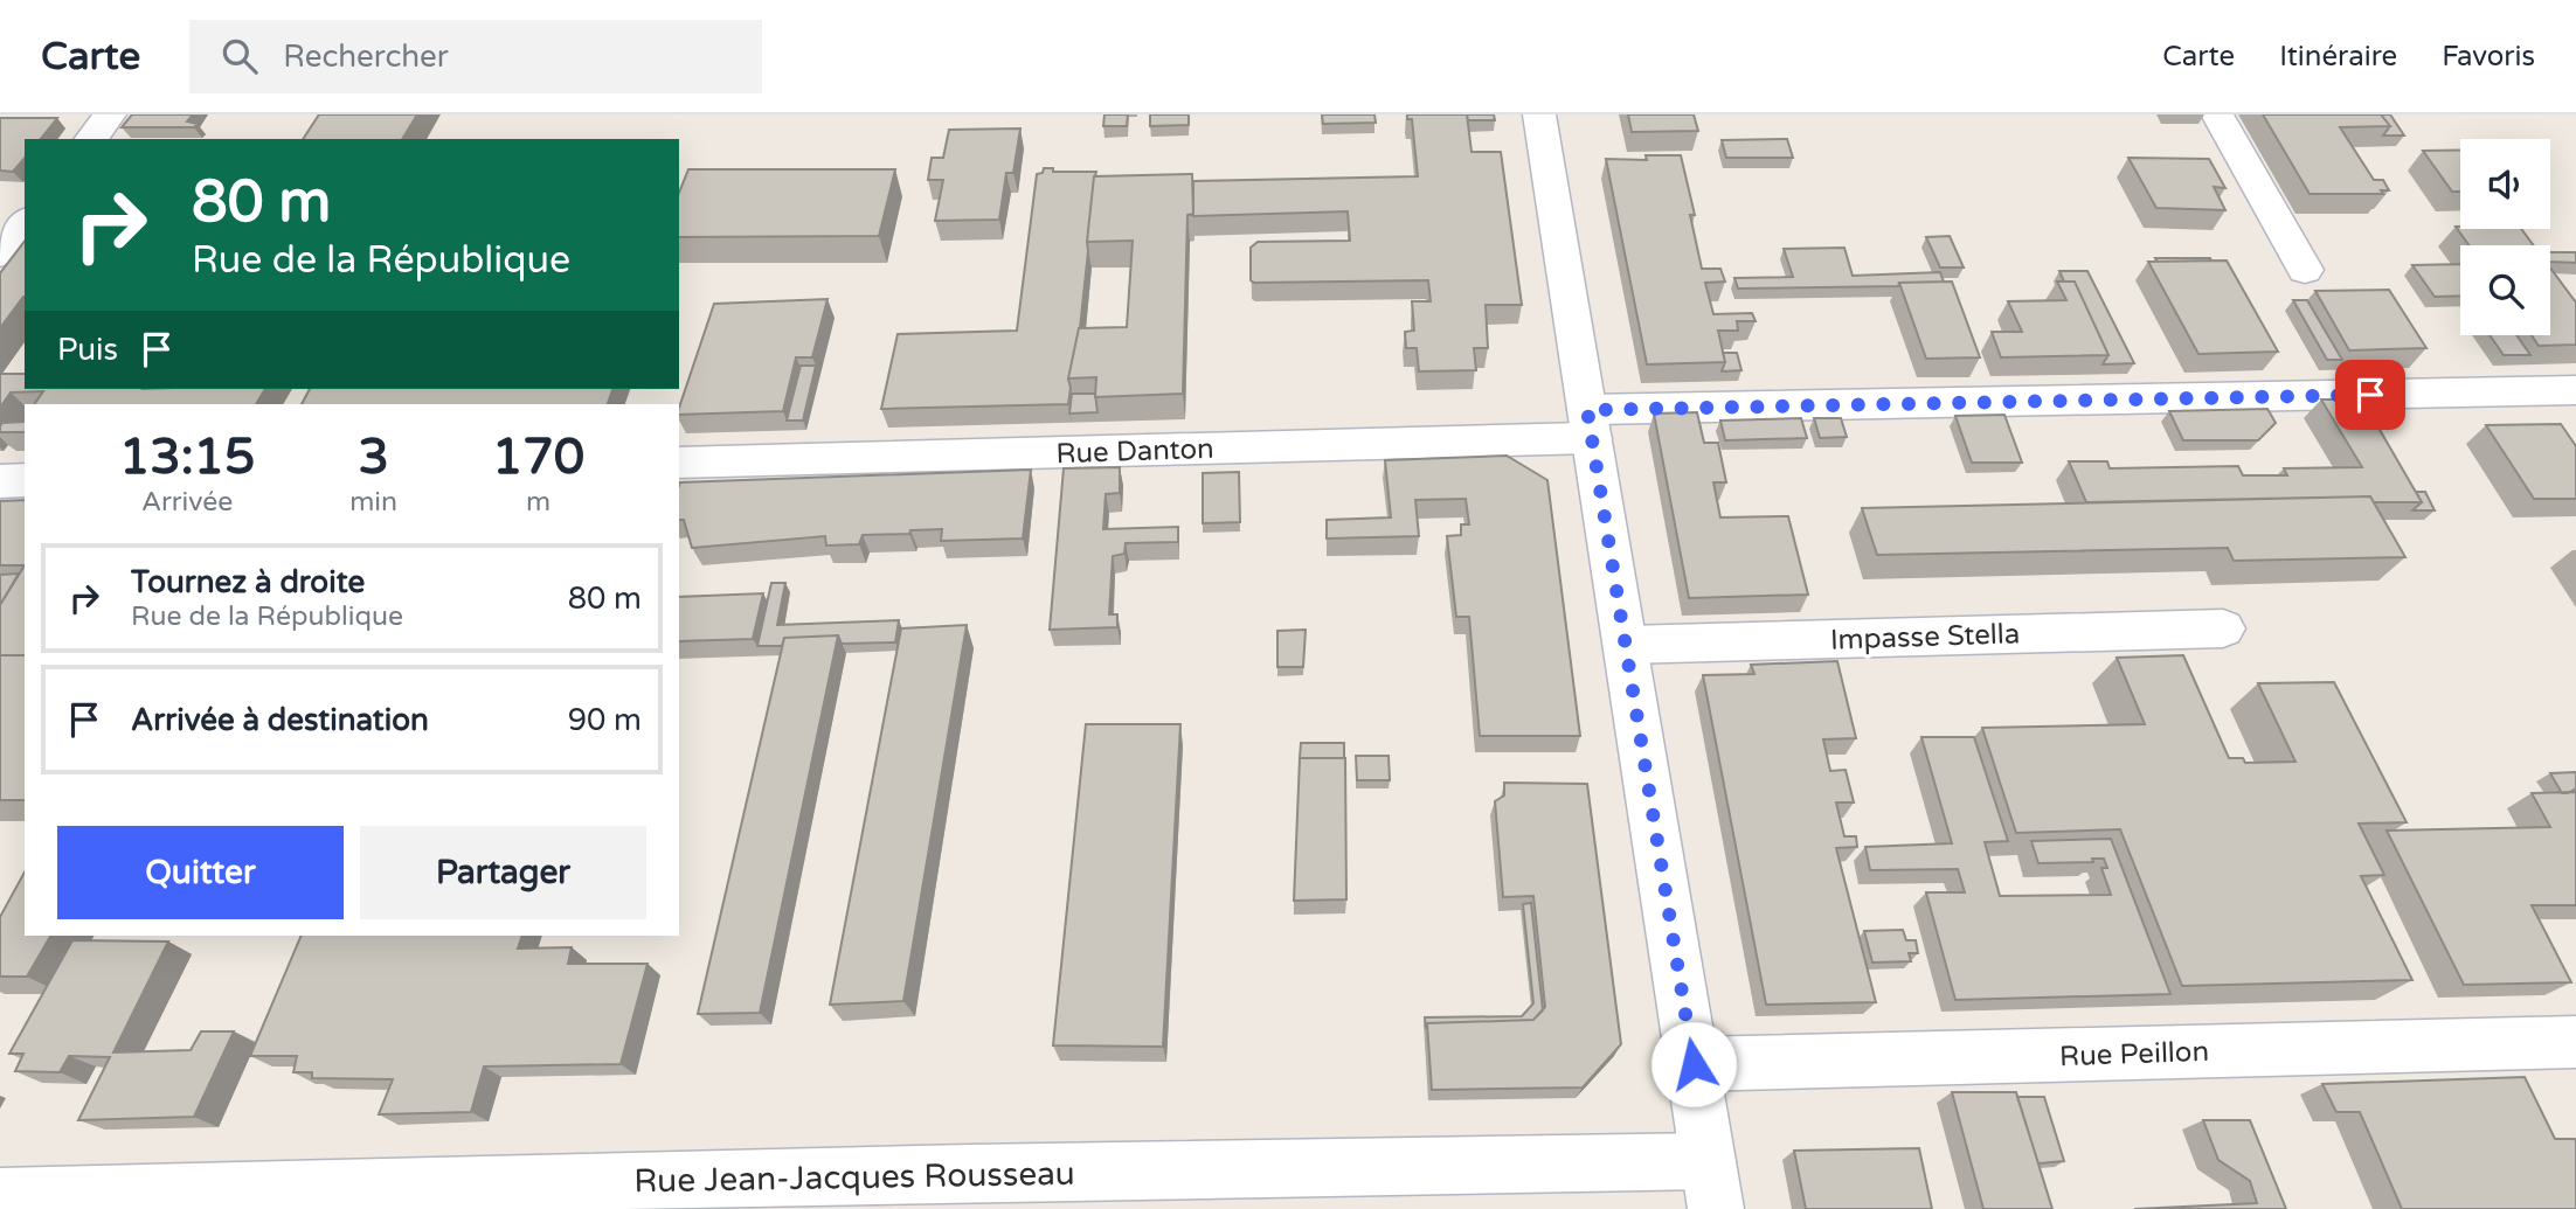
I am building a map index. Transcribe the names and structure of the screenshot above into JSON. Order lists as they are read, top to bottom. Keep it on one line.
{"streets":{"street":["Rue Danton","Impasse Stella","Rue Peillon","Rue Jean-Jacques Rousseau"]},"page":{"header":"Carte","search":"Rechercher","nav":["Carte","Itinéraire","Favoris"],"turn":["80 m","Rue de la République"],"then":"Puis","eta":["13:15","Arrivée","3","min","170","m"],"list":[{"name":"Tournez à droite","note":"Rue de la République","value":"80 m"},{"name":"Arrivée à destination","value":"90 m"}],"buttons":["Quitter","Partager"]}}
